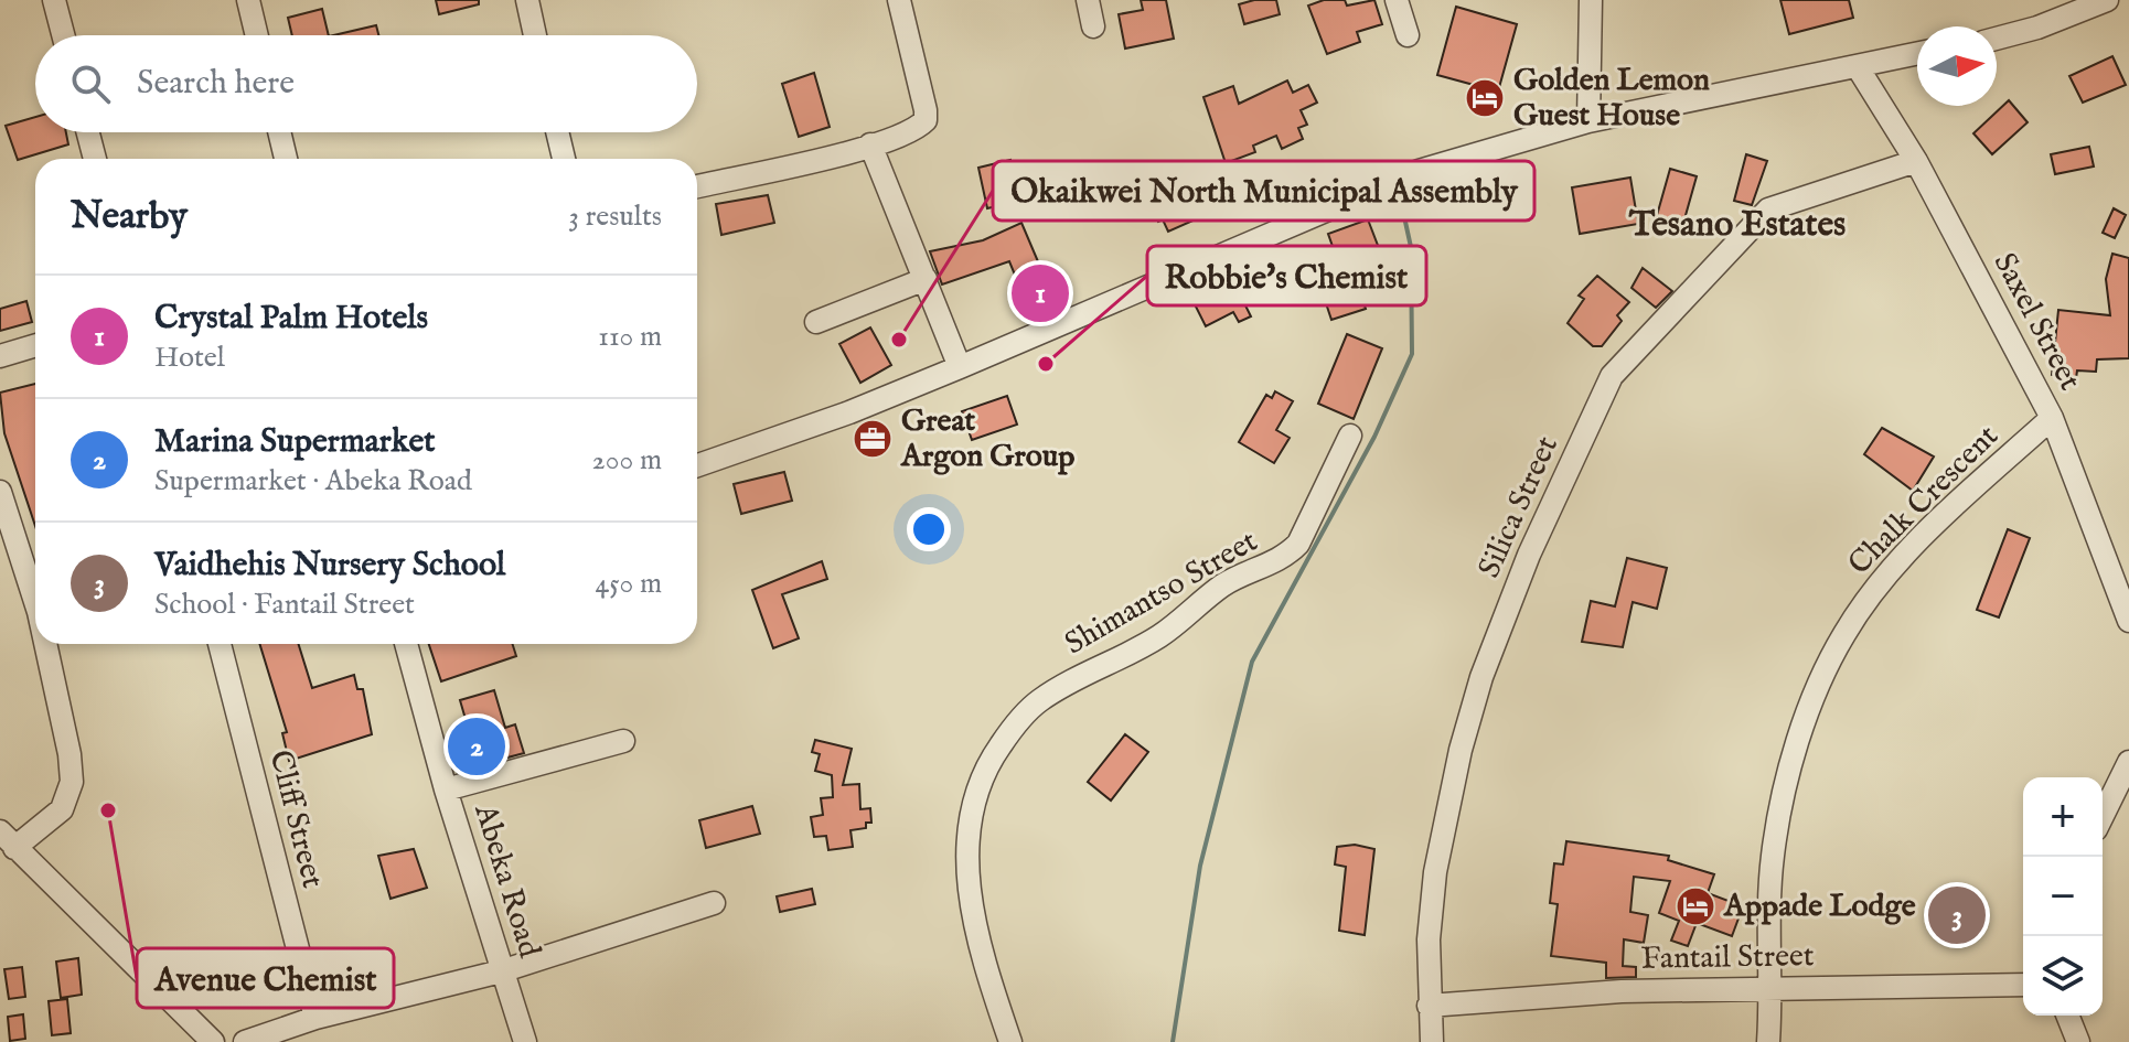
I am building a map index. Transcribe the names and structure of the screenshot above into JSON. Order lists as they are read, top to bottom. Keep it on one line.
{"streets":{"street":["Saxel Street","Chalk Crescent","Silica Street","Shimantso Street","Cliff Street","Abeka Road","Fantail Street"]},"crossings":[["Saxel Street","Chalk Crescent"],["Saxel Street","Silica Street"],["Chalk Crescent","Fantail Street"],["Silica Street","Fantail Street"]],"districts":["Tesano Estates"],"places":{"hotel":["Golden Lemon Guest House","Appade Lodge"],"other":["Okaikwei North Municipal Assembly","Robbie's Chemist","Avenue Chemist"],"office":["Great Argon Group"]},"north":"right","page":{"search":"Search here","heading":["Nearby","3 results"],"pins":["1","2","3"],"list":[{"mark":"1","name":"Crystal Palm Hotels","note":"Hotel","value":"110 m"},{"mark":"2","name":"Marina Supermarket","note":"Supermarket · Abeka Road","value":"200 m"},{"mark":"3","name":"Vaidhehis Nursery School","note":"School · Fantail Street","value":"450 m"}],"map_buttons":["+","−"]}}
